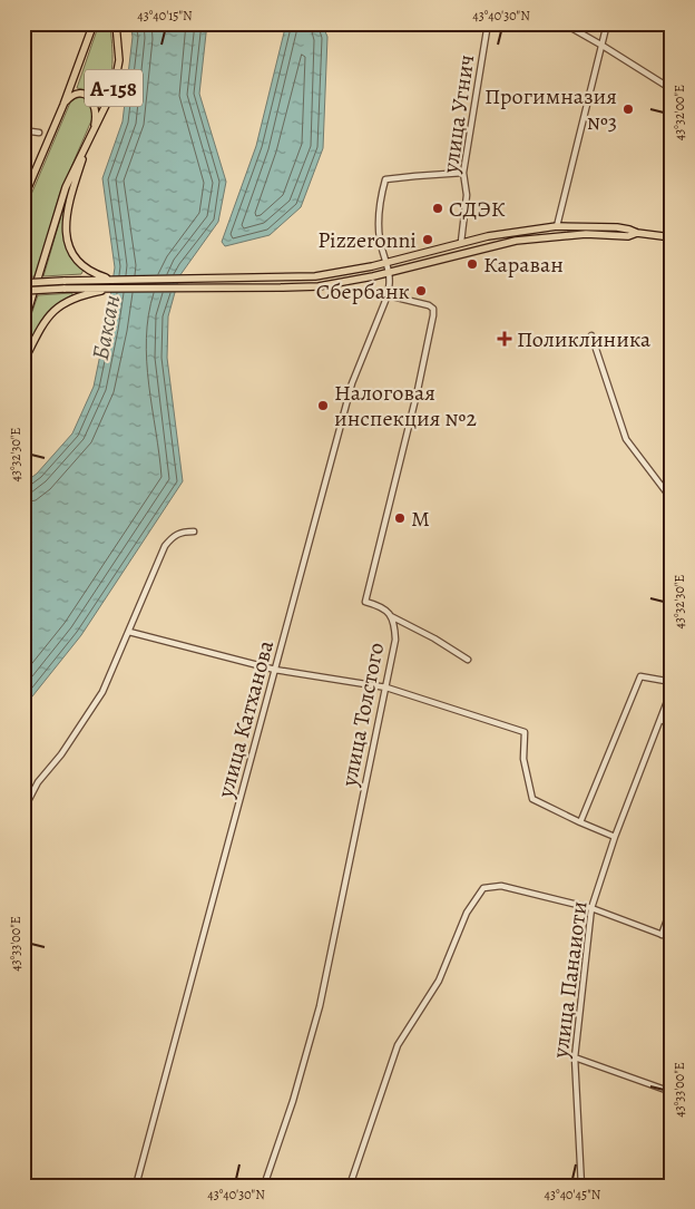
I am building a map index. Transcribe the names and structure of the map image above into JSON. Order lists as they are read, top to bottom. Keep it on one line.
{"streets":{"main road":["А-158"],"street":["улица Угнич","улица Толстого","улица Катханова","улица Панаиоти"]},"crossings":[["улица Угнич","улица Катханова"],["улица Толстого","улица Катханова"]],"water":["Баксан"],"places":{"other":["Прогимназия №3","СДЭК","Pizzeronni","Караван","Сбербанк","Налоговая инспекция №2","М"],"health":["Поликлиника"]},"coordinates":["43°40'15\"N","43°40'30\"N","43°32'00\"E","43°32'30\"E","43°33'00\"E","43°40'45\"N"]}
